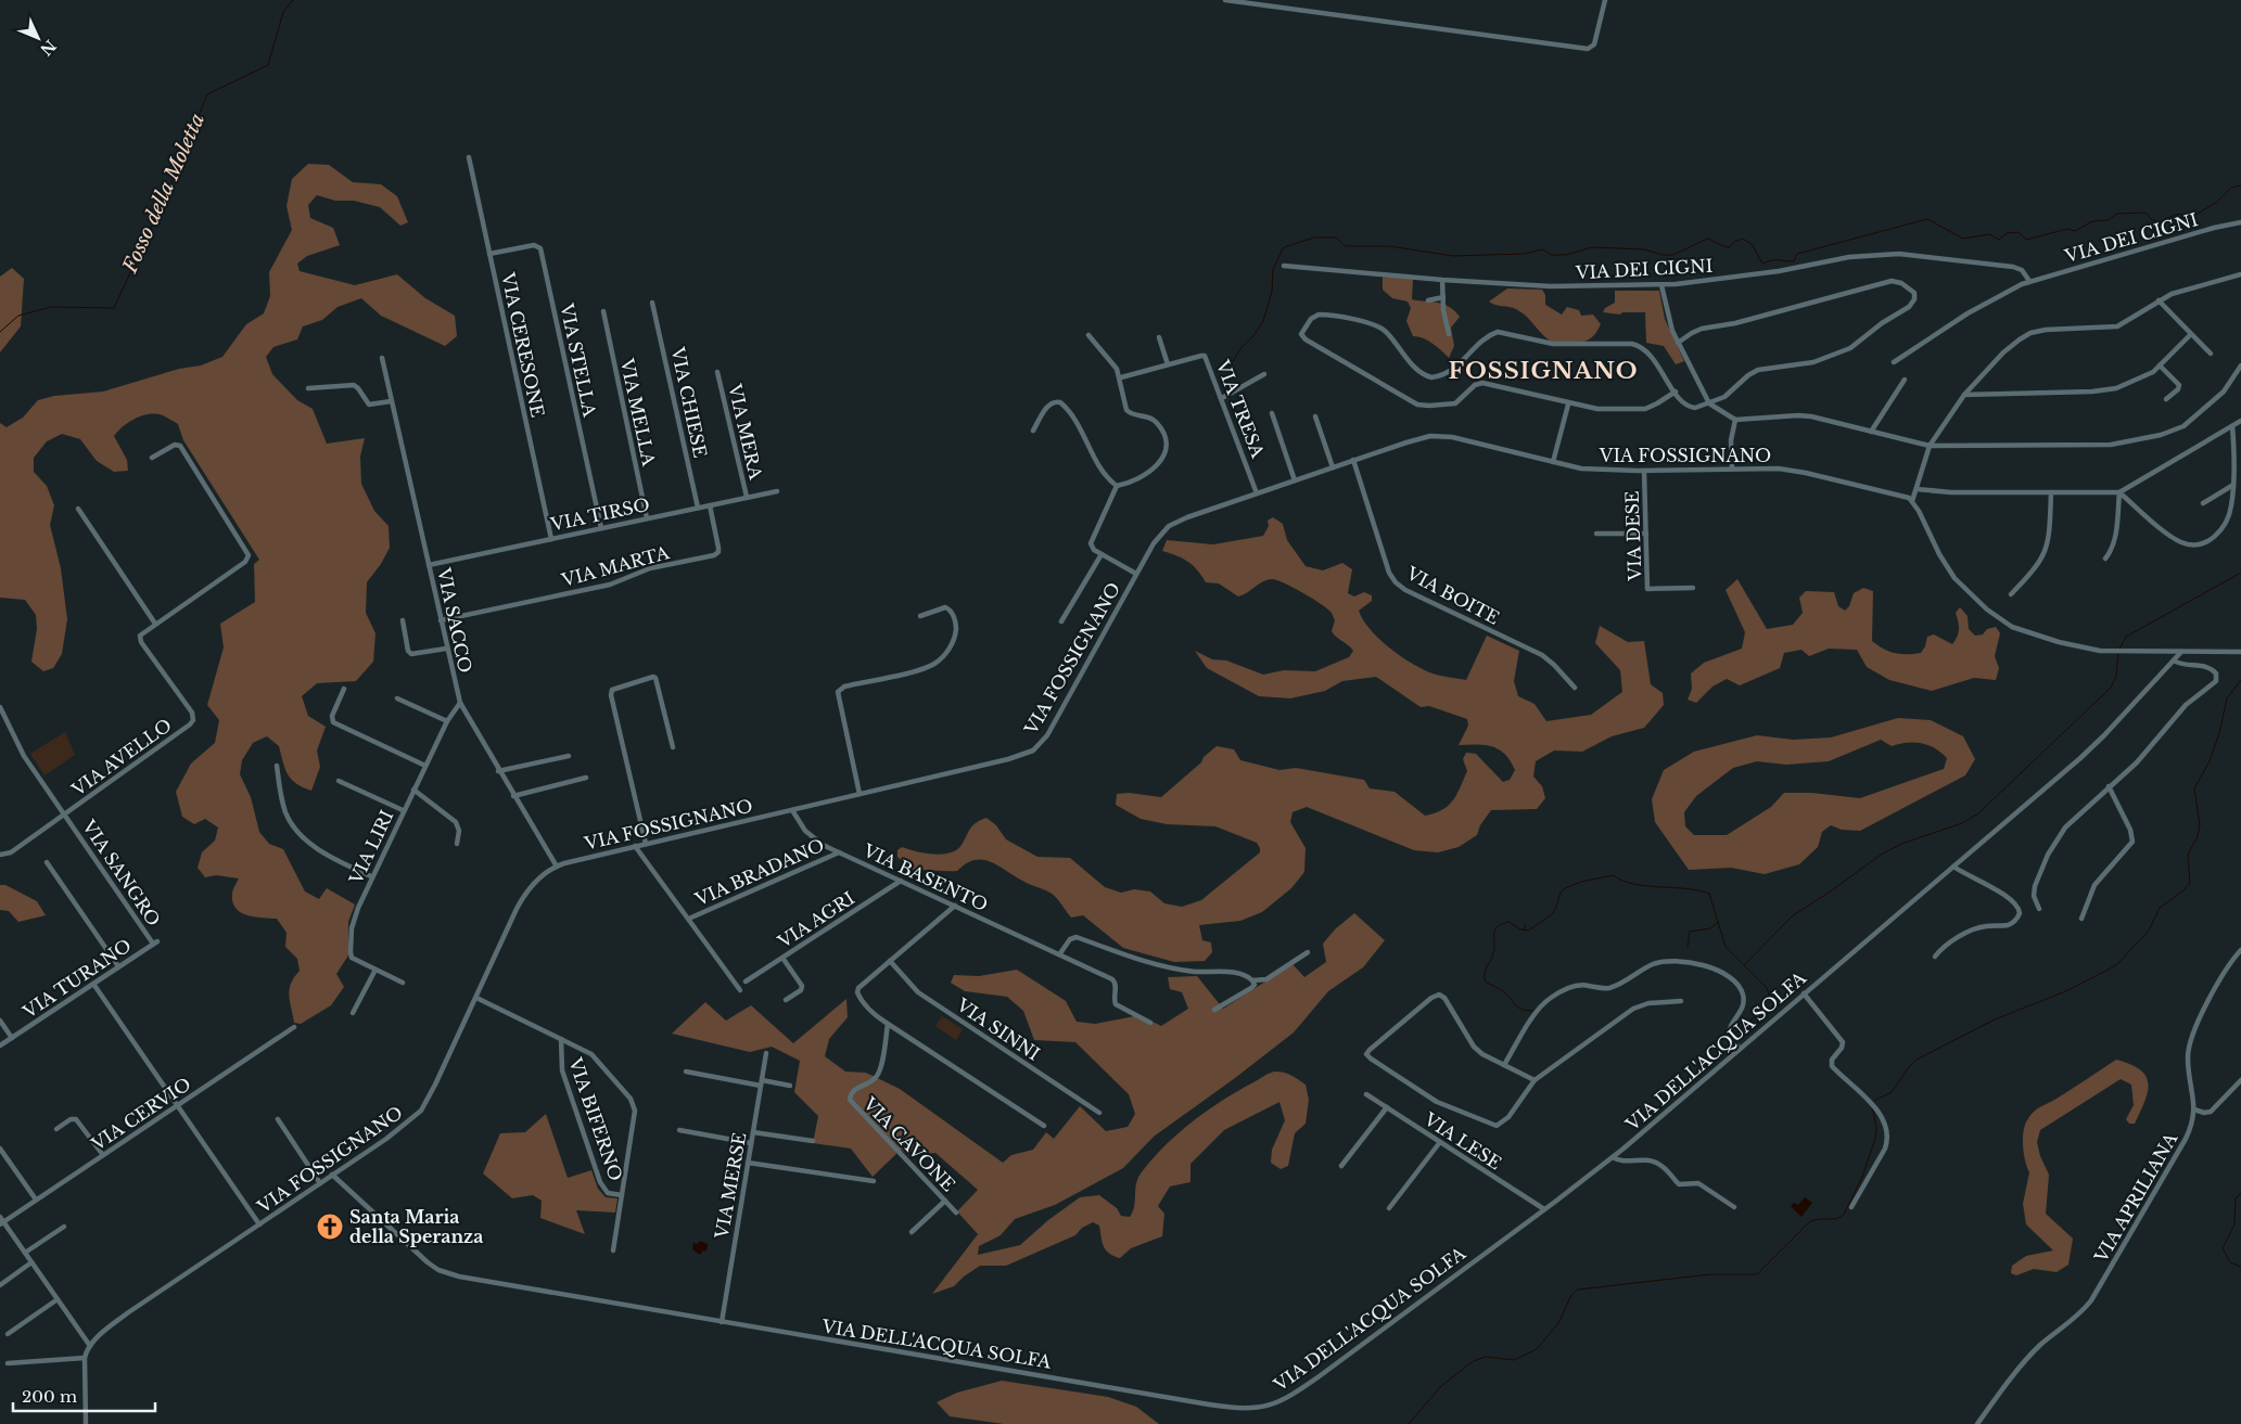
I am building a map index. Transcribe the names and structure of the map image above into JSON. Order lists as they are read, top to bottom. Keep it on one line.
{"streets":{"street":["VIA DEI CIGNI","VIA CERESONE","VIA STELLA","VIA CHIESE","VIA TRESA","VIA MELLA","VIA MERA","VIA FOSSIGNANO","VIA TIRSO","VIA DESE","VIA MARTA","VIA BOITE","VIA SACCO","VIA AVELLO","VIA LIRI","VIA BRADANO","VIA SANGRO","VIA BASENTO","VIA AGRI","VIA TURANO","VIA SINNI","VIA DELL'ACQUA SOLFA","VIA CERVIO","VIA BIFERNO","VIA LESE","VIA CAVONE","VIA MERSE","VIA APRILIANA"]},"crossings":[["VIA CERESONE","VIA STELLA"],["VIA CERESONE","VIA TIRSO"],["VIA STELLA","VIA TIRSO"],["VIA CHIESE","VIA TIRSO"],["VIA TRESA","VIA FOSSIGNANO"],["VIA MELLA","VIA TIRSO"],["VIA MERA","VIA TIRSO"],["VIA FOSSIGNANO","VIA DESE"],["VIA FOSSIGNANO","VIA BOITE"],["VIA FOSSIGNANO","VIA SACCO"],["VIA FOSSIGNANO","VIA BASENTO"],["VIA FOSSIGNANO","VIA DELL'ACQUA SOLFA"],["VIA FOSSIGNANO","VIA BIFERNO"],["VIA TIRSO","VIA MARTA"],["VIA TIRSO","VIA SACCO"],["VIA MARTA","VIA SACCO"],["VIA SACCO","VIA LIRI"],["VIA AVELLO","VIA SANGRO"],["VIA BRADANO","VIA BASENTO"],["VIA SANGRO","VIA TURANO"],["VIA BASENTO","VIA AGRI"],["VIA DELL'ACQUA SOLFA","VIA LESE"],["VIA DELL'ACQUA SOLFA","VIA MERSE"]],"districts":["FOSSIGNANO"],"water":["Fosso della Moletta"],"places":{"church":["Santa Maria della Speranza"]},"scale_bar":"200 m","north":"bottom right"}
